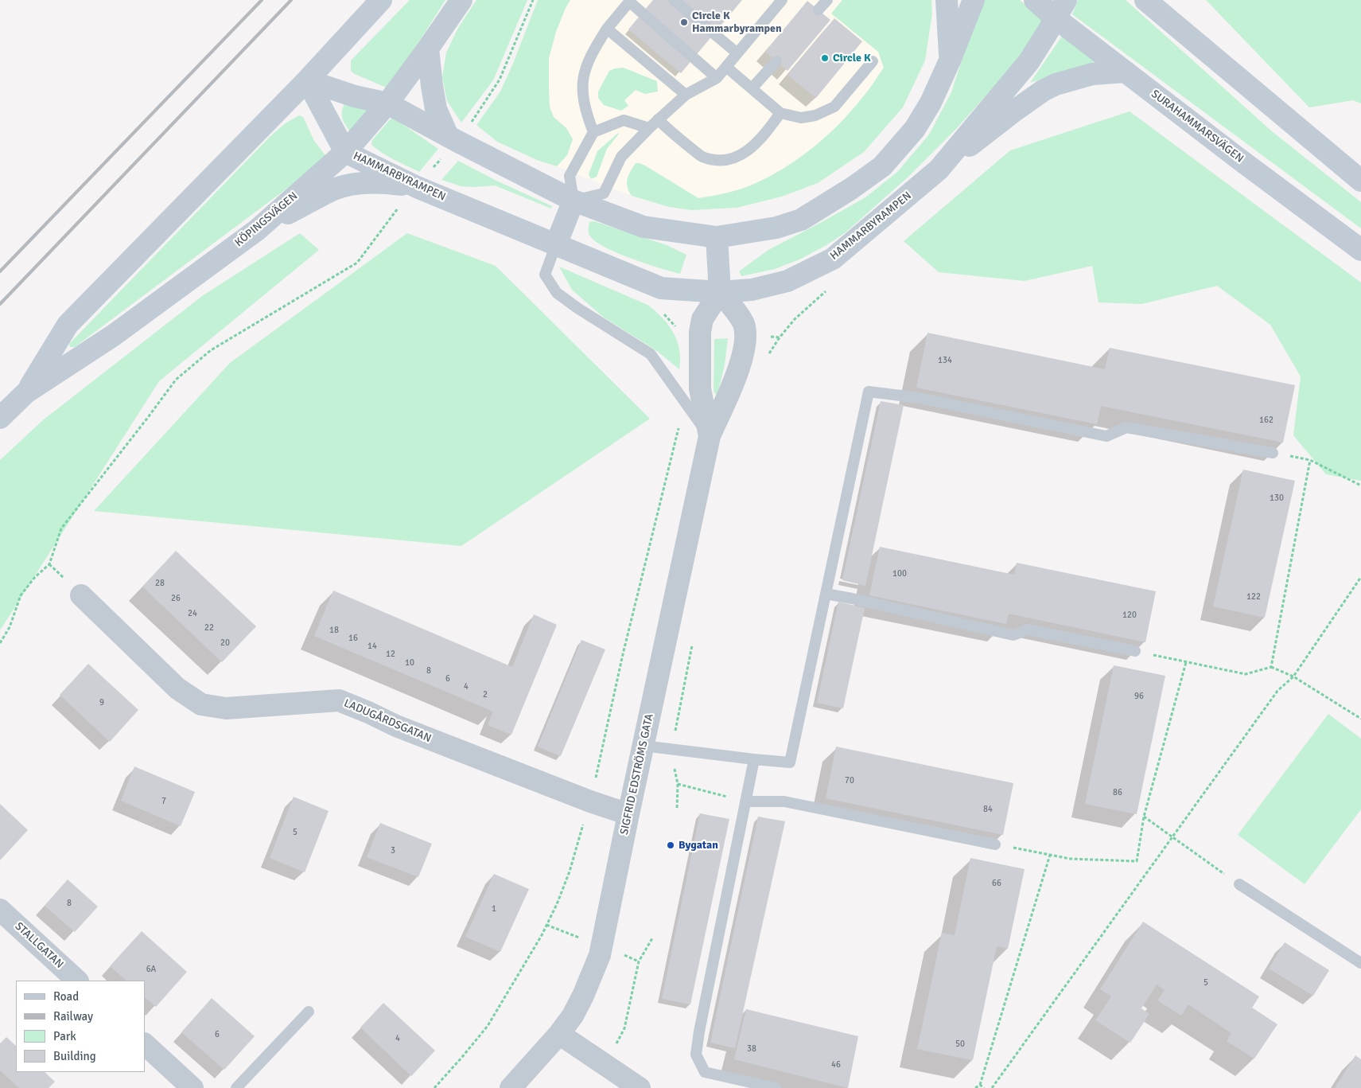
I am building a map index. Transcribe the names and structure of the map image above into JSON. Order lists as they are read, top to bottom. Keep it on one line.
{"streets":{"main road":["SURAHAMMARSVÄGEN","HAMMARBYRAMPEN","KÖPINGSVÄGEN"],"street":["LADUGÅRDSGATAN","SIGFRID EDSTRÖMS GATA","STALLGATAN"]},"crossings":[["SURAHAMMARSVÄGEN","HAMMARBYRAMPEN"],["HAMMARBYRAMPEN","KÖPINGSVÄGEN"],["HAMMARBYRAMPEN","SIGFRID EDSTRÖMS GATA"],["LADUGÅRDSGATAN","SIGFRID EDSTRÖMS GATA"]],"places":["Circle K Hammarbyrampen","Circle K","Bygatan"],"house_numbers":["134","162","130","100","28","122","26","24","120","22","18","16","20","14","12","10","8","6","4","2","96","9","70","86","7","84","5","3","66","8","1","6A","5","6","4","50","38","46"],"legend":["Road","Railway","Park","Building"]}
